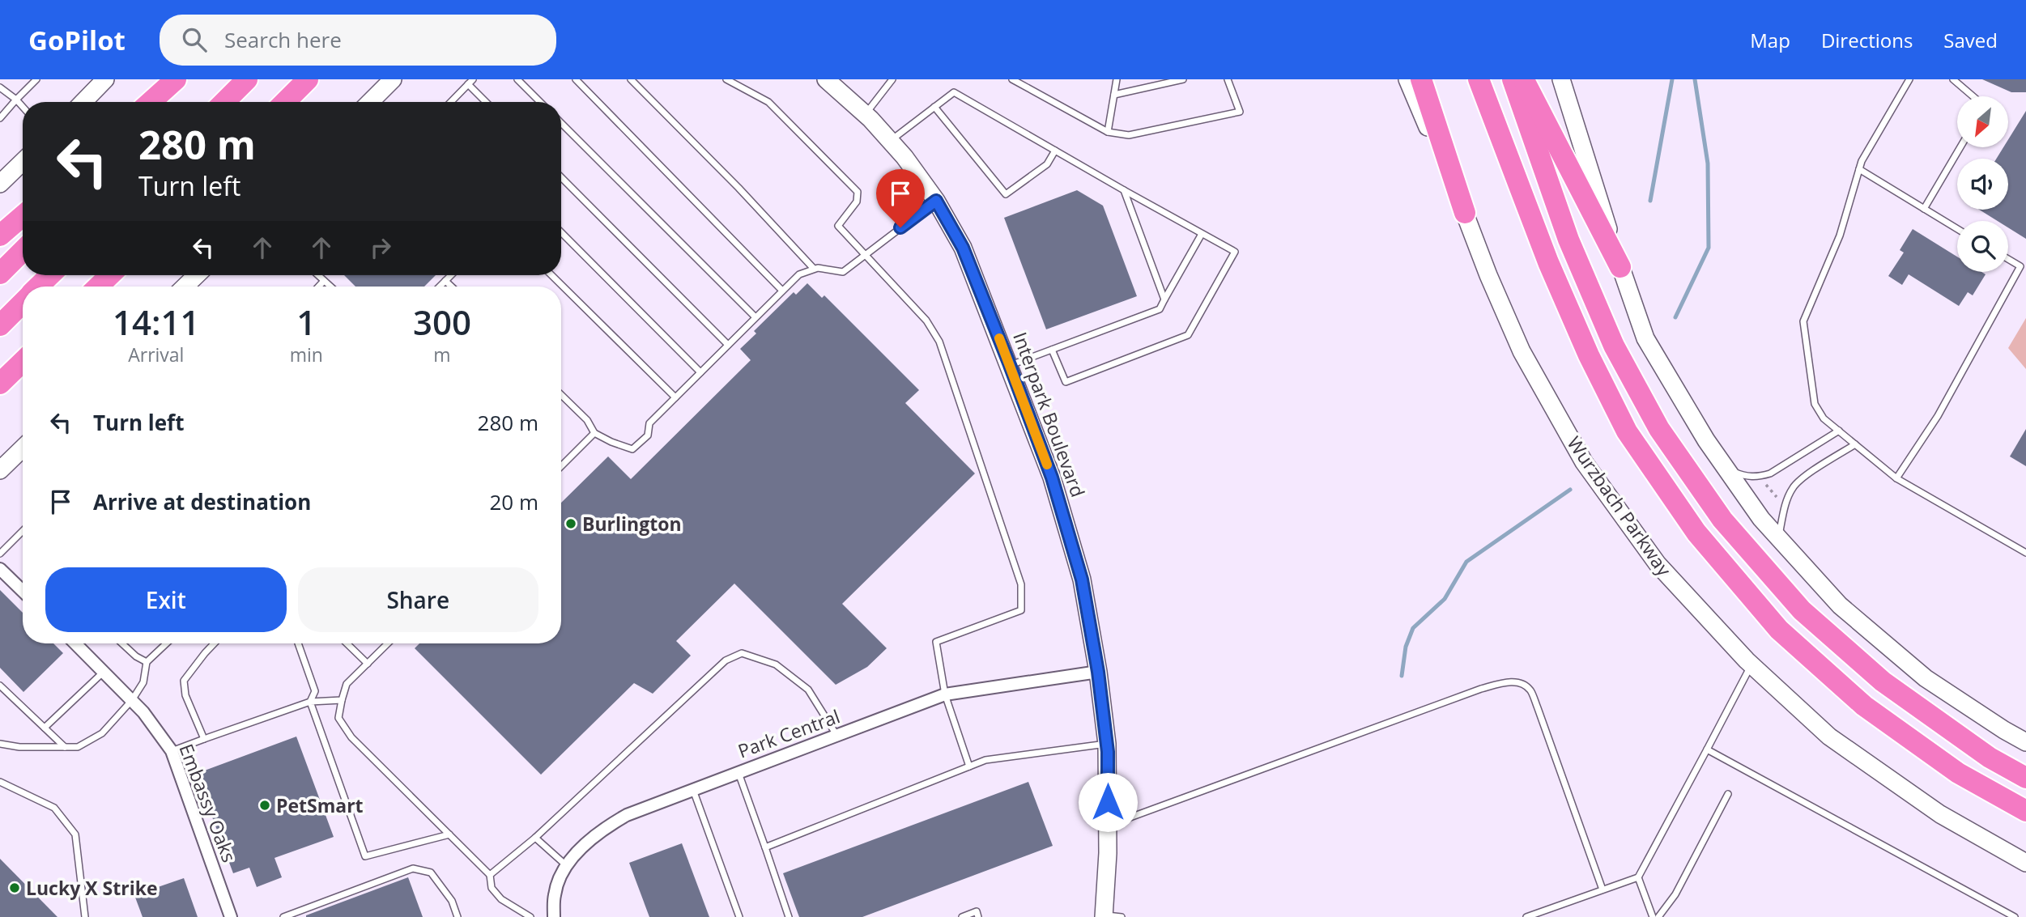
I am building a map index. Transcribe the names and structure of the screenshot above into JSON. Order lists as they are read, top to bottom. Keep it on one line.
{"streets":{"main road":["Interpark Boulevard","Wurzbach Parkway"],"street":["Park Central","Embassy Oaks"]},"crossings":[["Interpark Boulevard","Park Central"]],"places":["Burlington","PetSmart","Lucky X Strike"],"north":"bottom left","page":{"header":"GoPilot","search":"Search here","nav":["Map","Directions","Saved"],"turn":["280 m","Turn left"],"eta":["14:11","Arrival","1","min","300","m"],"list":[{"name":"Turn left","value":"280 m"},{"name":"Arrive at destination","value":"20 m"}],"buttons":["Exit","Share"]}}
